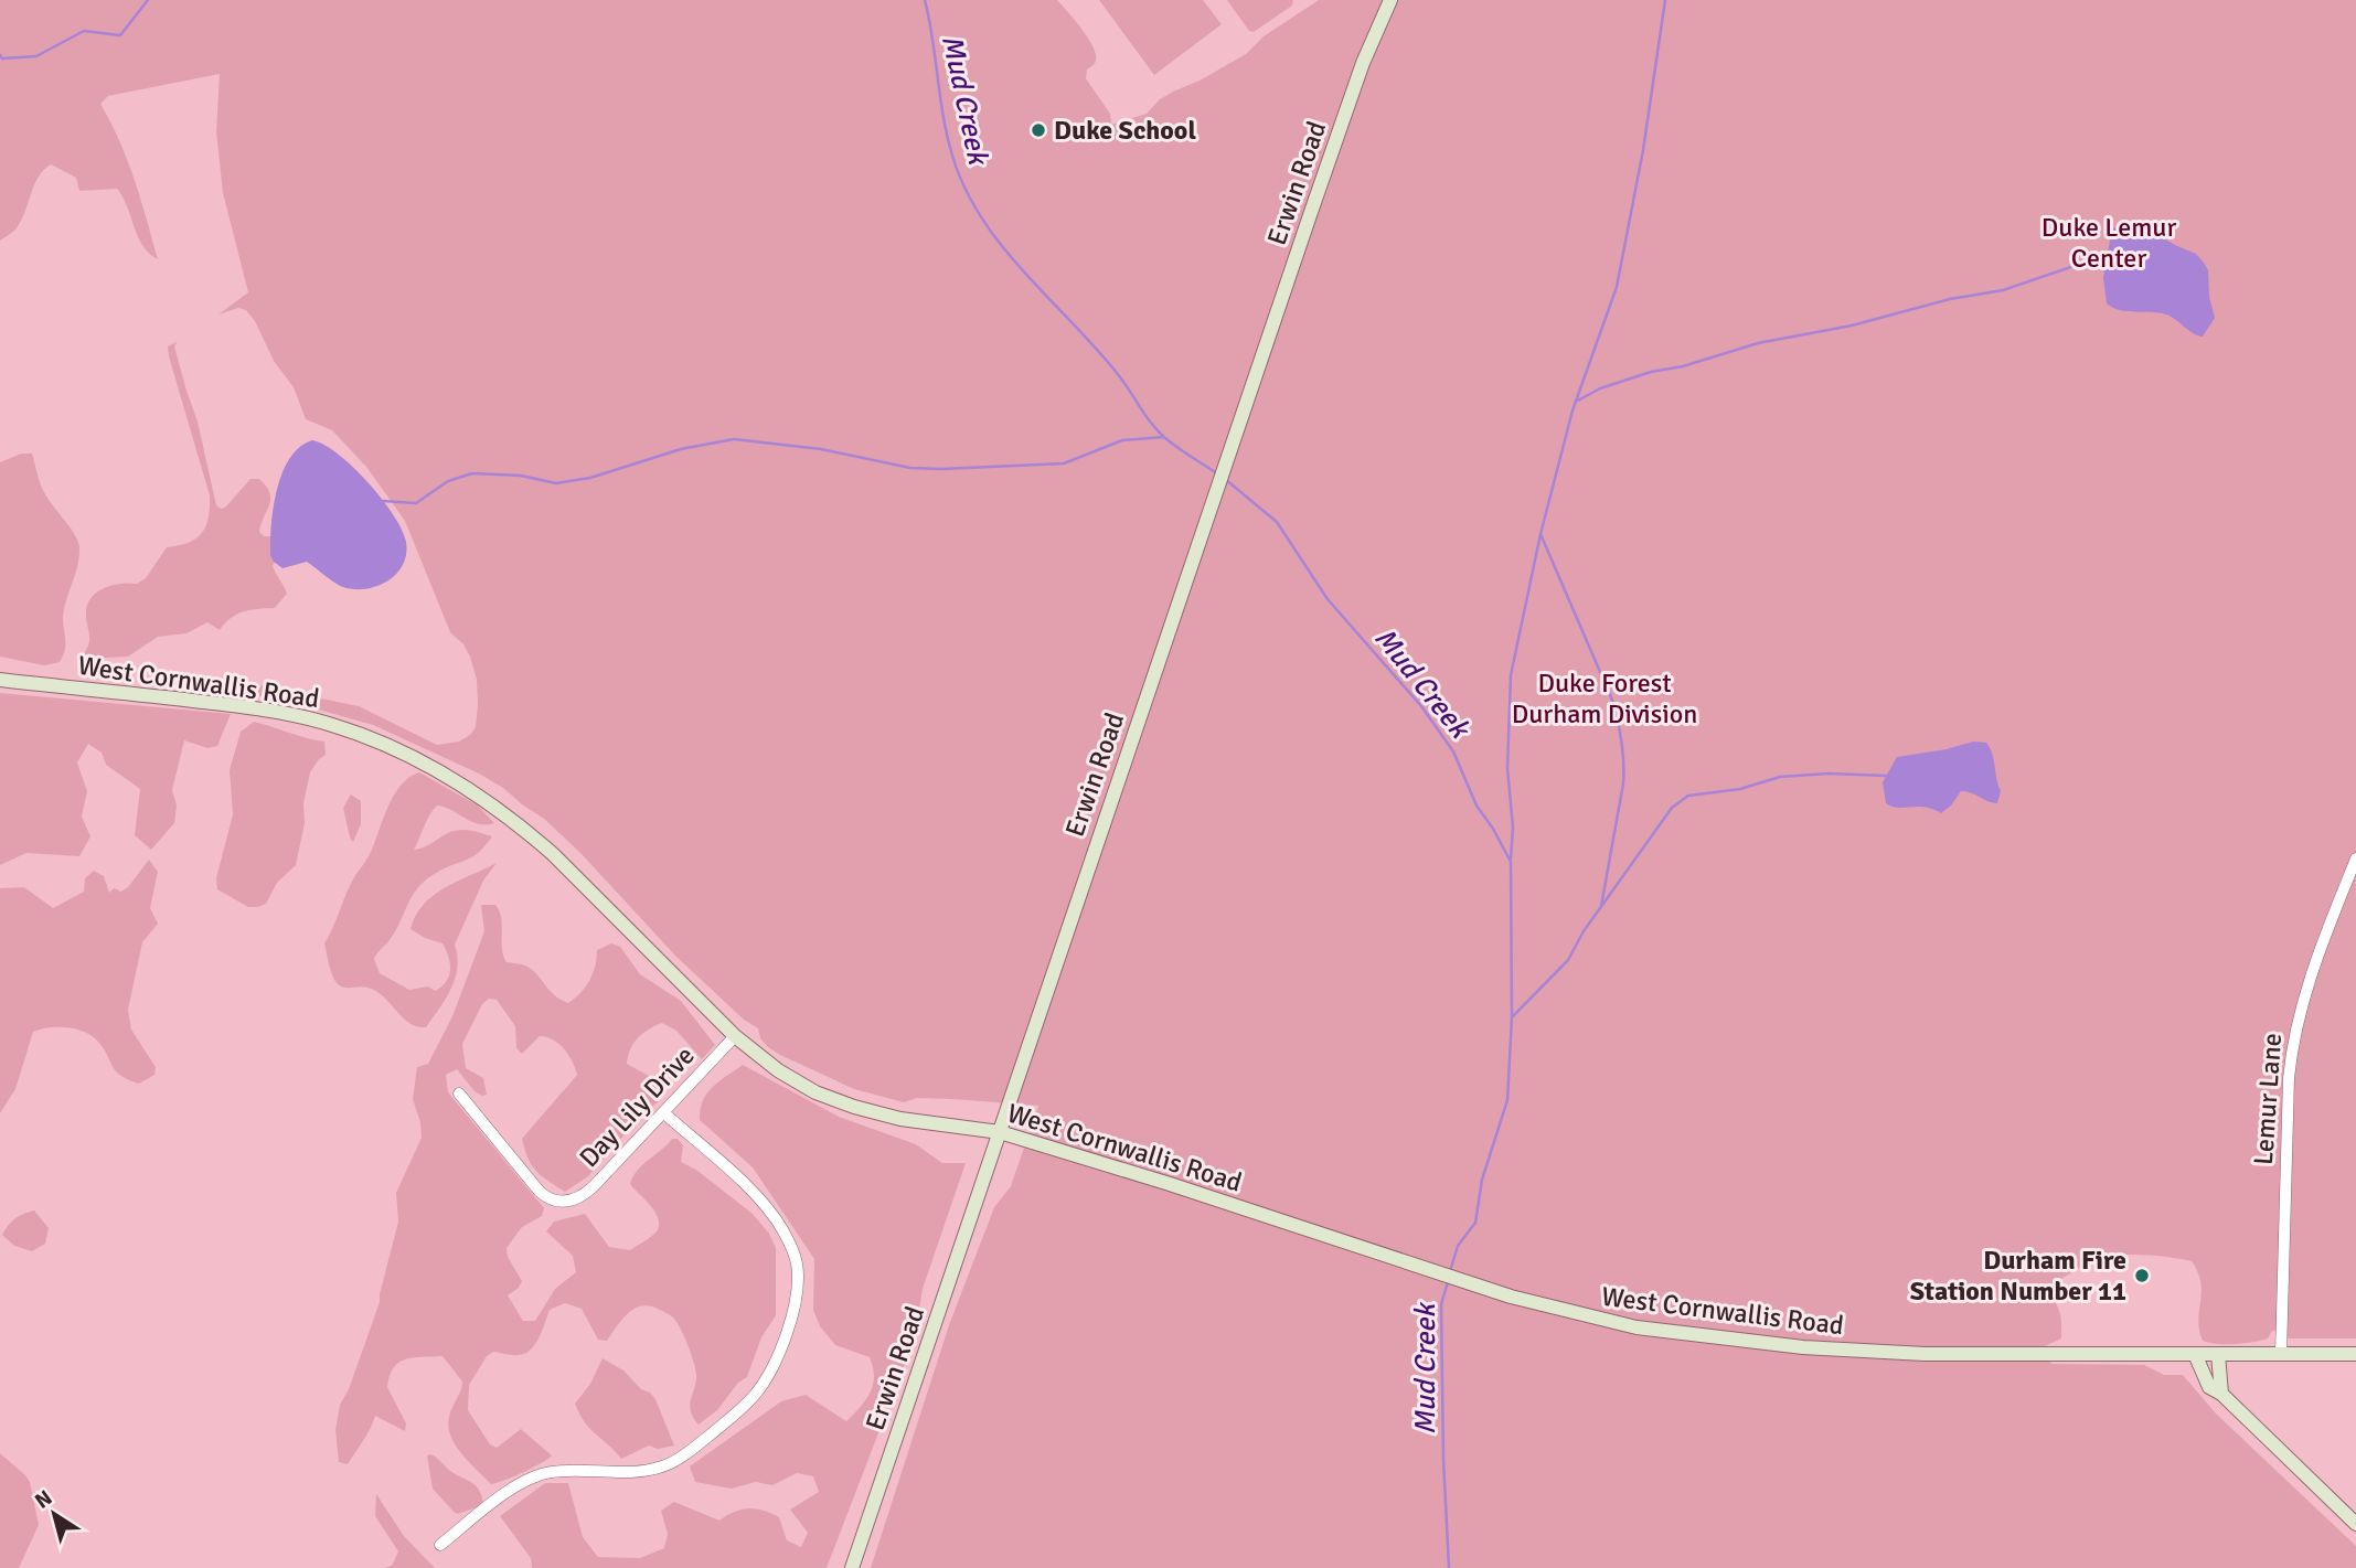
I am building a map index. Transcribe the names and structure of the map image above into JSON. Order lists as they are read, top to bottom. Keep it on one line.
{"streets":{"street":["Erwin Road","West Cornwallis Road","Lemur Lane","Day Lily Drive"]},"crossings":[["Erwin Road","West Cornwallis Road"],["West Cornwallis Road","Lemur Lane"],["West Cornwallis Road","Day Lily Drive"]],"water":["Mud Creek"],"parks":["Duke Lemur Center","Duke Forest Durham Division"],"places":["Duke School","Durham Fire Station Number 11"],"north":"top left"}
